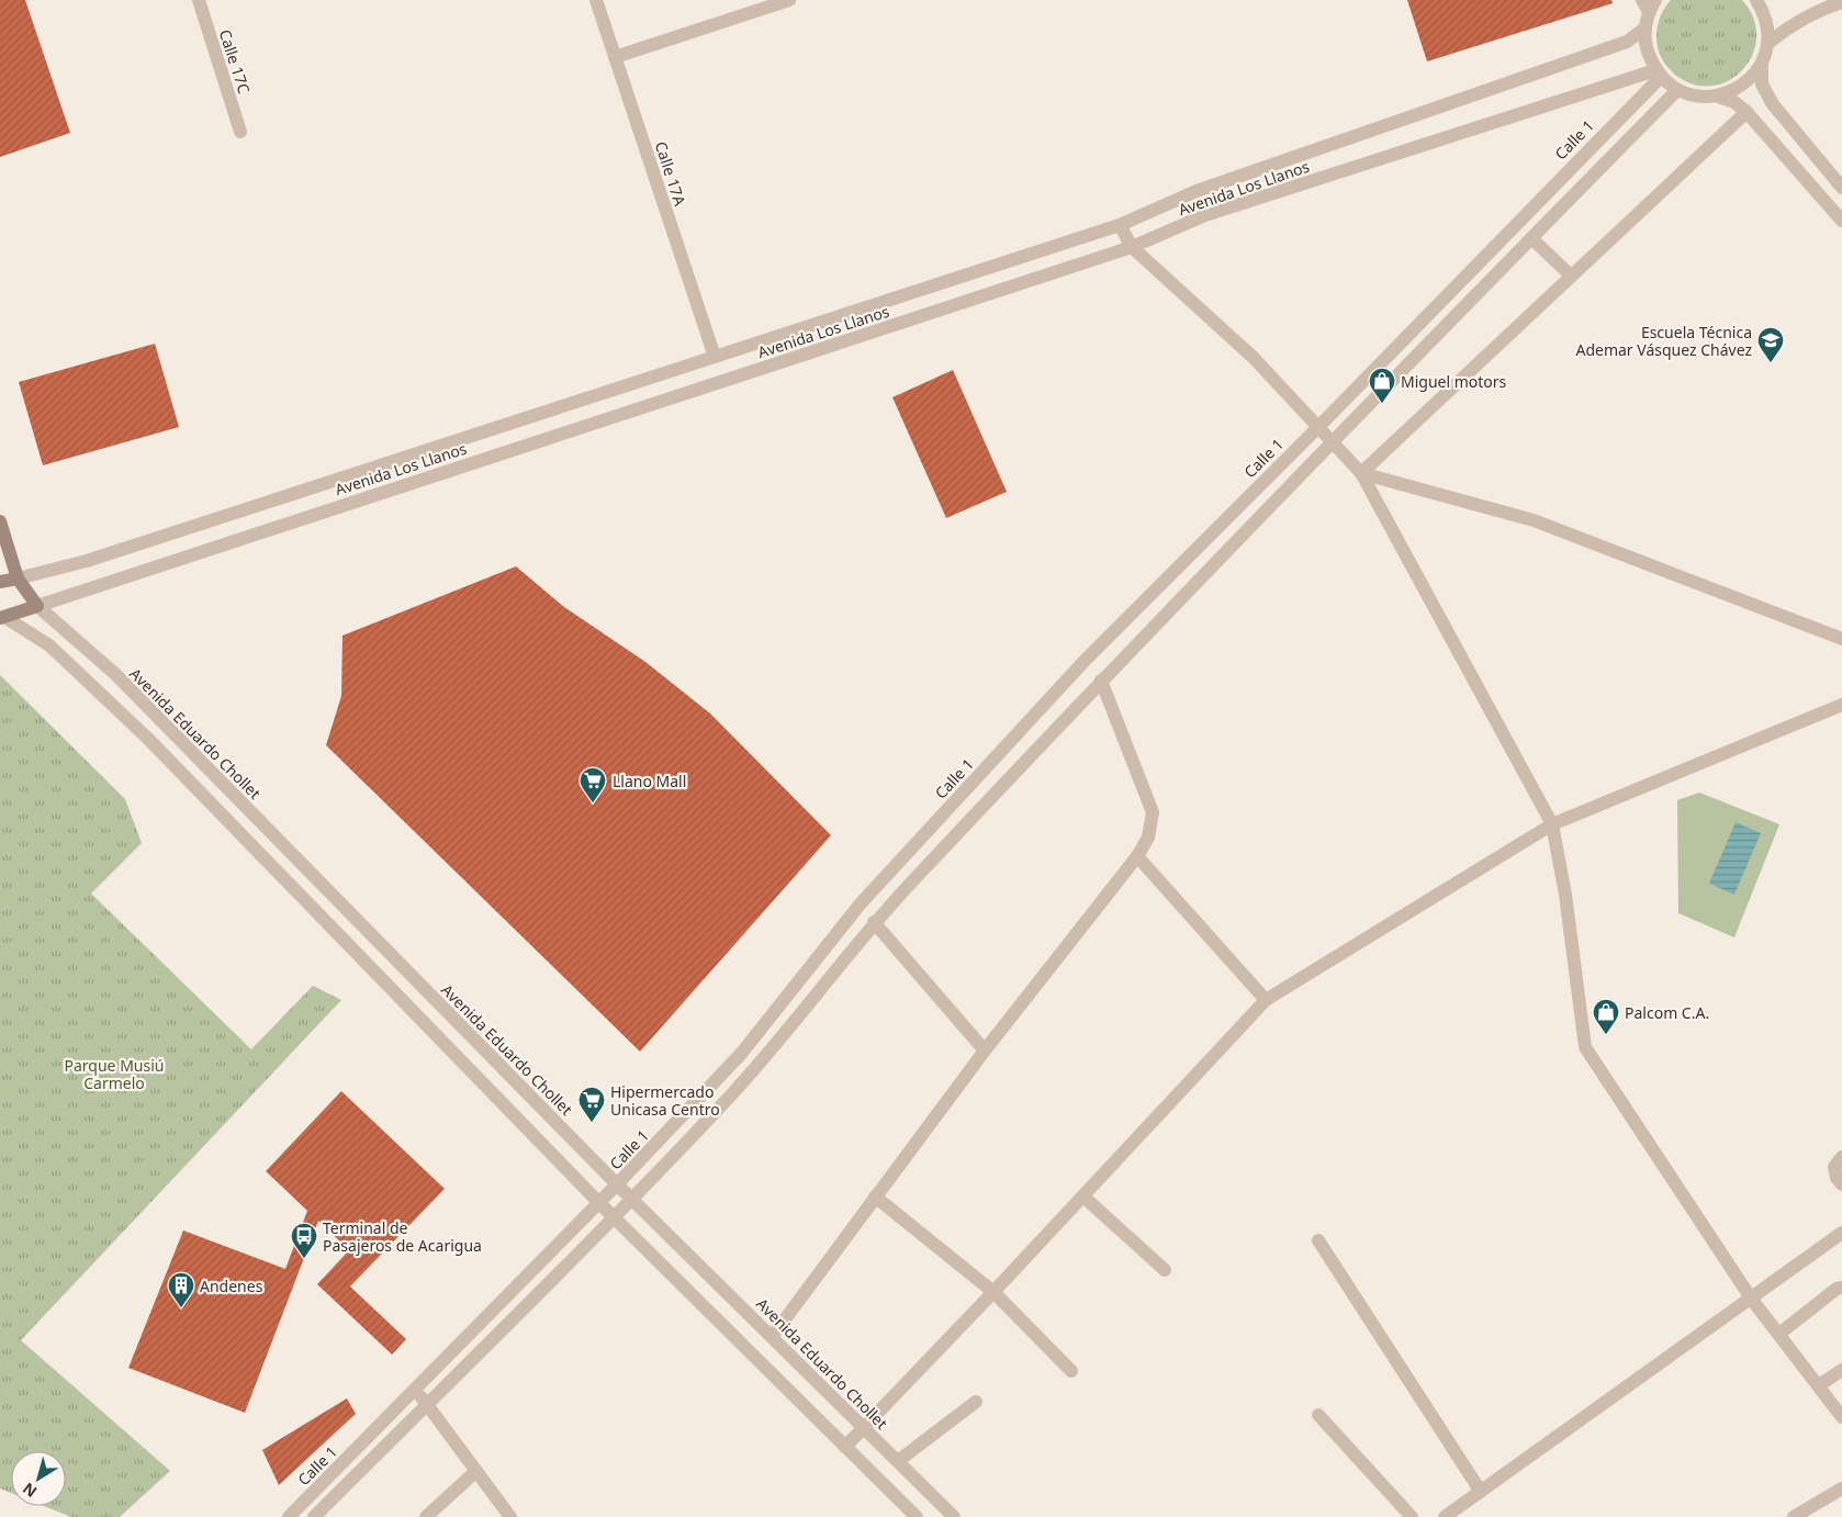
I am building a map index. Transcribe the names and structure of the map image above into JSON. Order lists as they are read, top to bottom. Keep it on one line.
{"streets":{"main road":["Avenida Los Llanos"],"street":["Calle 17C","Calle 1","Calle 17A","Avenida Eduardo Chollet"]},"crossings":[["Calle 1","Avenida Los Llanos"],["Calle 1","Avenida Eduardo Chollet"],["Calle 17A","Avenida Los Llanos"],["Avenida Los Llanos","Avenida Eduardo Chollet"]],"parks":["Parque Musiú Carmelo"],"places":{"school or university":["Escuela Técnica Ademar Vásquez Chávez"],"shop":["Miguel motors","Palcom C.A."],"supermarket":["Llano Mall","Hipermercado Unicasa Centro"],"bus stop":["Terminal de Pasajeros de Acarigua"],"building":["Andenes"]},"north":"bottom left"}
